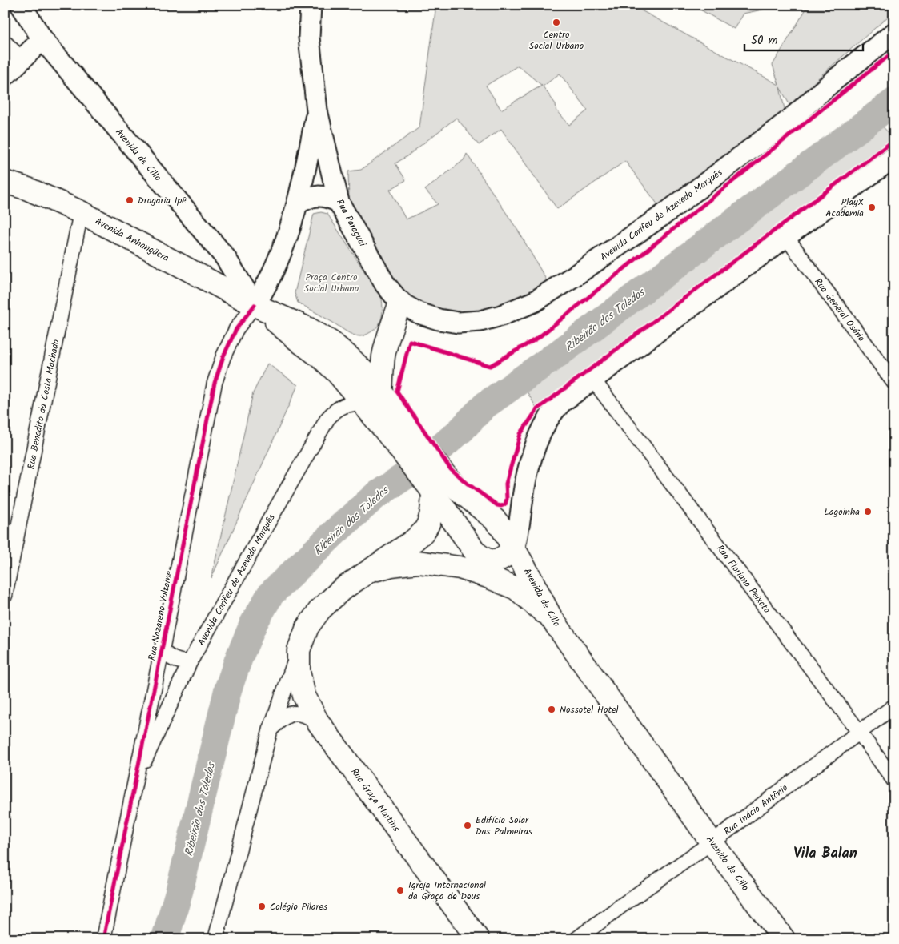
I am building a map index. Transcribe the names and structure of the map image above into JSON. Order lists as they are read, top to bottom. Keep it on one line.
{"streets":{"main road":["Avenida de Cillo","Avenida Corifeu de Azevedo Marquês","Rua Paraguai","Avenida Anhangüera","Rua Graça Martins"],"street":["Rua General Osório","Rua Benedito da Costa Machado","Rua Floriano Peixoto","Rua Nazareno Voltaine","Rua Inácio Antônio"]},"crossings":[["Avenida de Cillo","Avenida Corifeu de Azevedo Marquês"],["Avenida de Cillo","Rua Paraguai"],["Avenida de Cillo","Avenida Anhangüera"],["Avenida de Cillo","Rua Nazareno Voltaine"],["Avenida de Cillo","Rua Inácio Antônio"],["Avenida Corifeu de Azevedo Marquês","Rua Paraguai"],["Avenida Corifeu de Azevedo Marquês","Rua Nazareno Voltaine"],["Rua Paraguai","Avenida Anhangüera"],["Rua Paraguai","Rua Nazareno Voltaine"],["Avenida Anhangüera","Rua Benedito da Costa Machado"],["Avenida Anhangüera","Rua Nazareno Voltaine"],["Rua Floriano Peixoto","Rua Inácio Antônio"]],"districts":["Vila Balan"],"water":["Ribeirão dos Toledos"],"parks":["Praça Centro Social Urbano"],"places":["Centro Social Urbano","Drogaria Ipê","PlayX Academia","Lagoinha","Nossotel Hotel","Edifício Solar Das Palmeiras","Igreja Internacional da Graça de Deus","Colégio Pilares"],"scale_bar":"50 m"}
